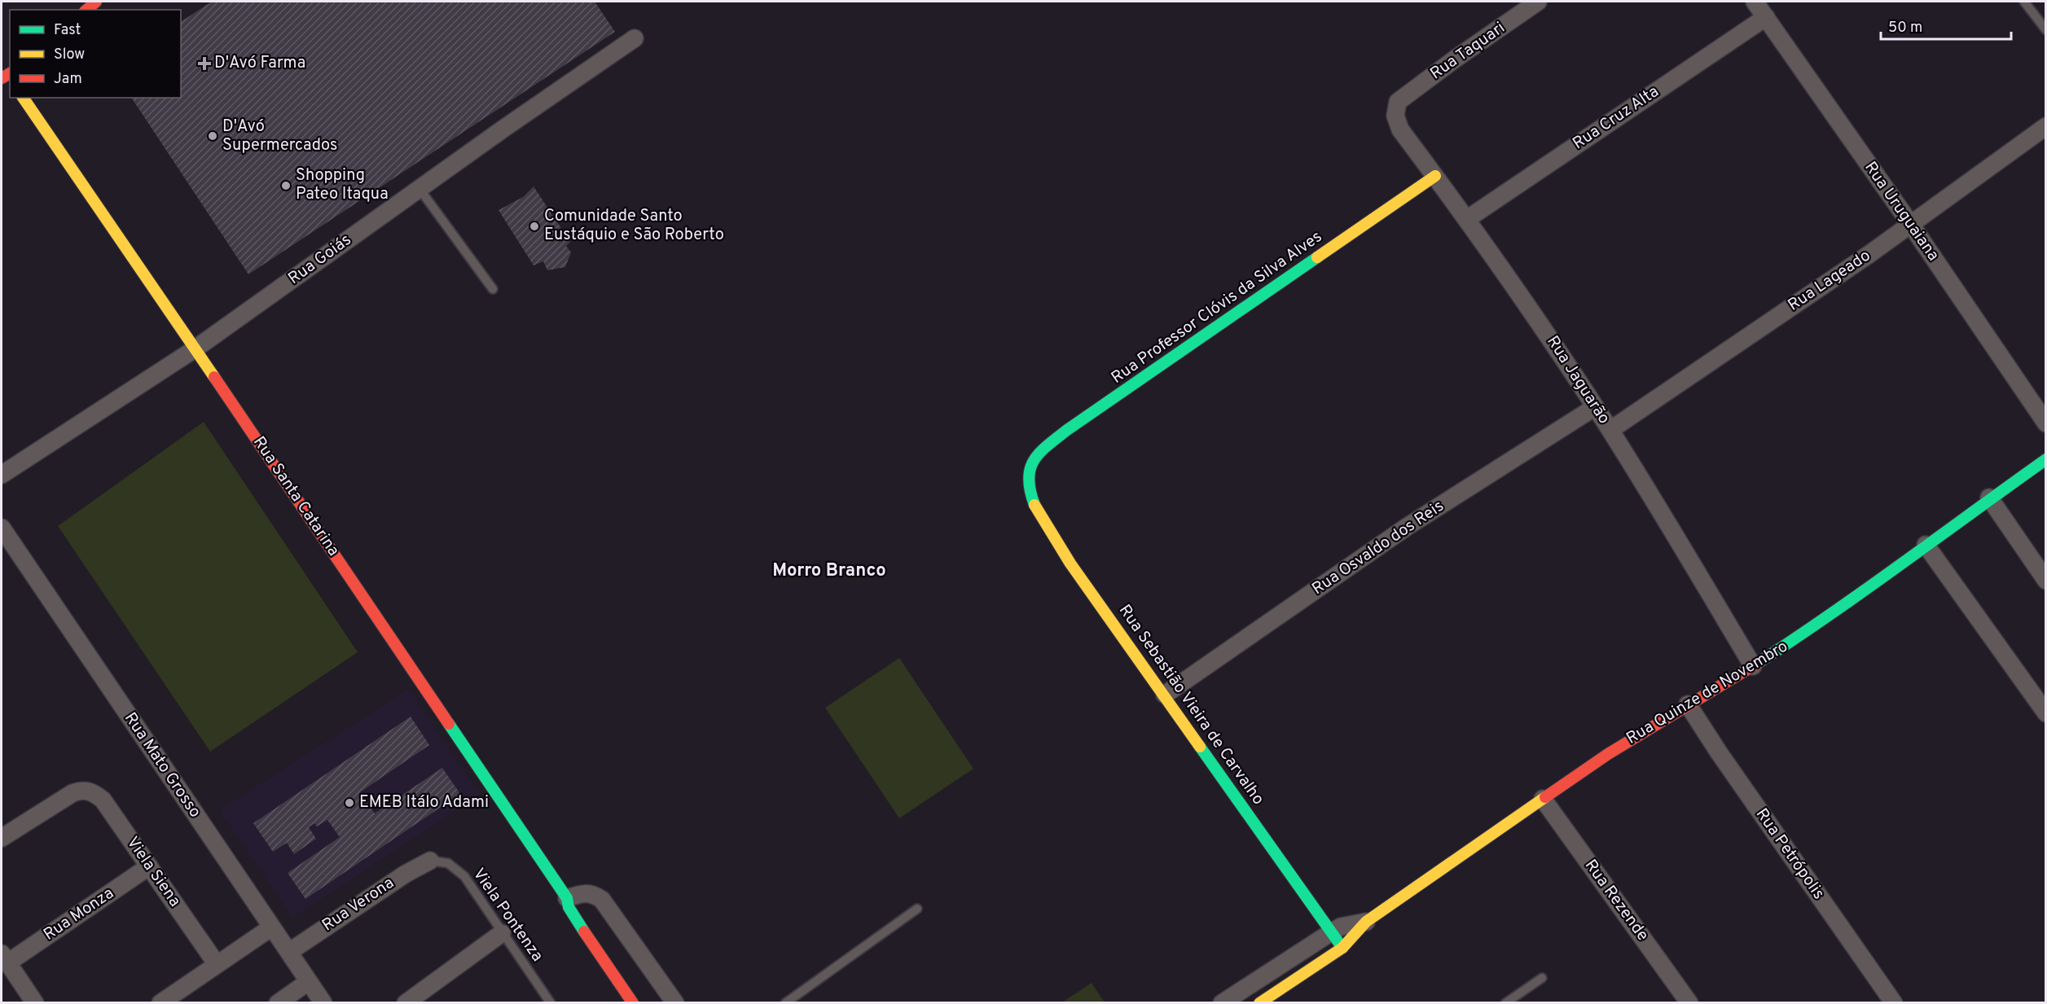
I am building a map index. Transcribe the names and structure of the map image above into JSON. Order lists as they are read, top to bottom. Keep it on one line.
{"streets":{"street":["Rua Taquari","Rua Cruz Alta","Rua Uruguaiana","Rua Goiás","Rua Lageado","Rua Professor Clóvis da Silva Alves","Rua Jaguarão","Rua Santa Catarina","Rua Osvaldo dos Reis","Rua Quinze de Novembro","Rua Sebastião Vieira de Carvalho","Rua Mato Grosso","Rua Petrópolis","Viela Siena","Rua Rezende","Rua Verona","Rua Monza"],"lane":["Viela Pontenza"]},"crossings":[["Rua Taquari","Rua Jaguarão"],["Rua Cruz Alta","Rua Uruguaiana"],["Rua Cruz Alta","Rua Jaguarão"],["Rua Uruguaiana","Rua Lageado"],["Rua Goiás","Rua Santa Catarina"],["Rua Lageado","Rua Jaguarão"],["Rua Professor Clóvis da Silva Alves","Rua Jaguarão"],["Rua Professor Clóvis da Silva Alves","Rua Sebastião Vieira de Carvalho"],["Rua Jaguarão","Rua Osvaldo dos Reis"],["Rua Jaguarão","Rua Quinze de Novembro"],["Rua Osvaldo dos Reis","Rua Sebastião Vieira de Carvalho"],["Rua Quinze de Novembro","Rua Sebastião Vieira de Carvalho"],["Rua Quinze de Novembro","Rua Petrópolis"],["Rua Quinze de Novembro","Rua Rezende"],["Rua Mato Grosso","Rua Verona"],["Viela Siena","Rua Monza"],["Rua Verona","Viela Pontenza"]],"districts":["Morro Branco"],"places":{"health":["D'Avó Farma"],"other":["D'Avó Supermercados","Shopping Pateo Itaqua","Comunidade Santo Eustáquio e São Roberto","EMEB Itálo Adami"]},"legend":["Fast","Slow","Jam"],"scale_bar":"50 m"}
